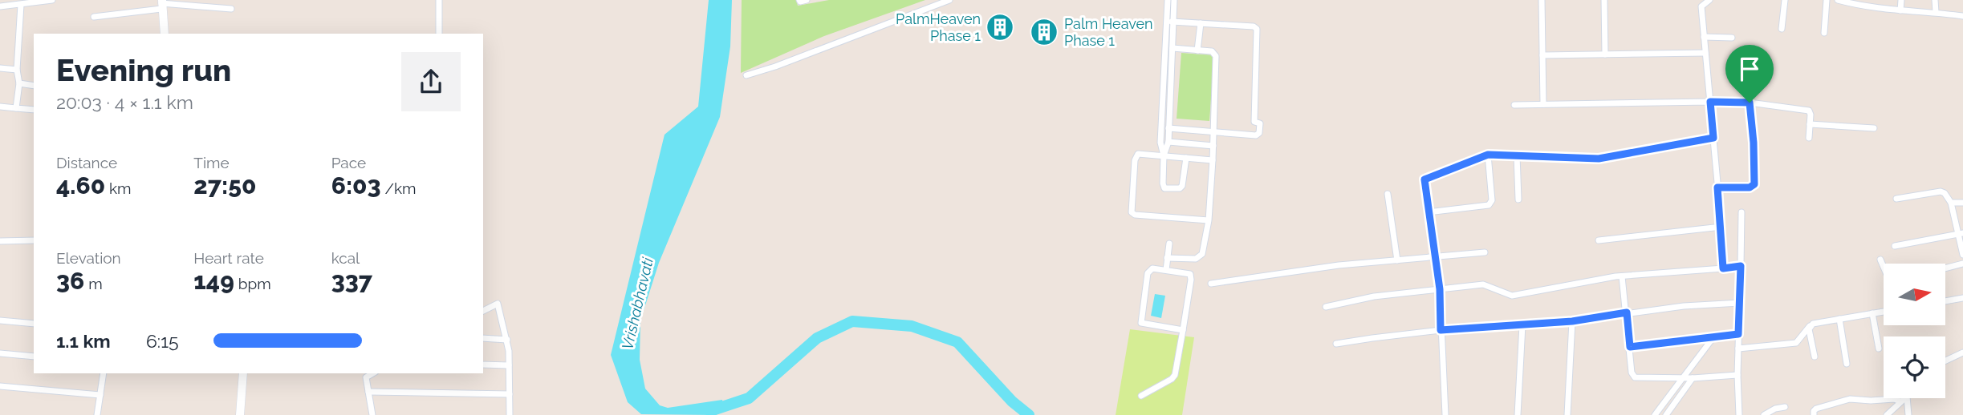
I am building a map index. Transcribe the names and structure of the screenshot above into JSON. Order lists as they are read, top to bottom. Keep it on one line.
{"water":["Vrishabhavati"],"places":{"building":["PalmHeaven Phase 1","Palm Heaven Phase 1"]},"north":"right","page":{"heading":["Evening run","20:03 · 4 × 1.1 km"],"stats":[["Distance","4.60 km"],["Time","27:50"],["Pace","6:03 /km"],["Elevation","36 m"],["Heart rate","149 bpm"],["kcal","337"]],"list":[{"name":"1.1 km","note":"6:15"}]}}
